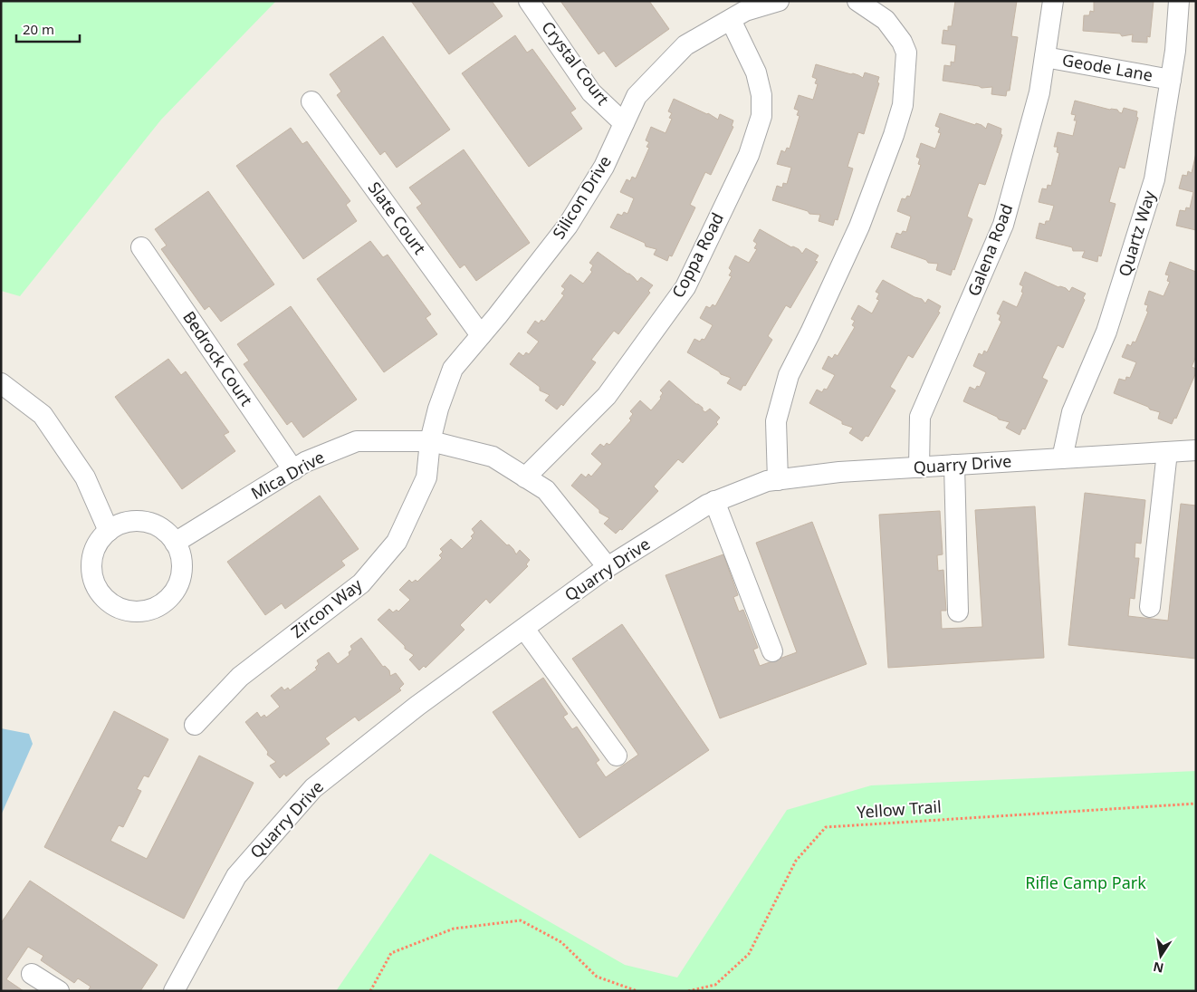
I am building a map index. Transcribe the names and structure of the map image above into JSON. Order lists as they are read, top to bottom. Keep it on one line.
{"streets":{"street":["Crystal Court","Geode Lane","Silicon Drive","Slate Court","Quartz Way","Galena Road","Coppa Road","Bedrock Court","Quarry Drive","Mica Drive","Zircon Way"],"path":["Yellow Trail"]},"crossings":[["Crystal Court","Silicon Drive"],["Geode Lane","Quartz Way"],["Geode Lane","Galena Road"],["Silicon Drive","Slate Court"],["Silicon Drive","Coppa Road"],["Silicon Drive","Mica Drive"],["Silicon Drive","Zircon Way"],["Quartz Way","Quarry Drive"],["Galena Road","Quarry Drive"],["Coppa Road","Mica Drive"],["Bedrock Court","Mica Drive"],["Quarry Drive","Mica Drive"],["Mica Drive","Zircon Way"]],"parks":["Rifle Camp Park"],"scale_bar":"20 m","north":"bottom"}
